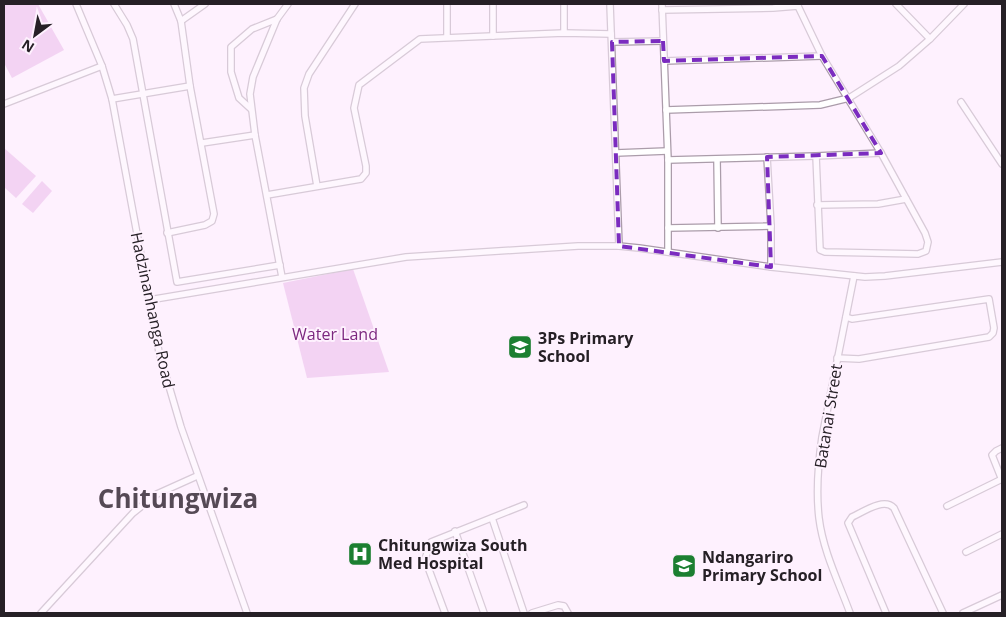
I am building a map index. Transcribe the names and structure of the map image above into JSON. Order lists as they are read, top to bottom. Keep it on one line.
{"streets":{"street":["Hadzinanhanga Road","Batanai Street"]},"districts":["Chitungwiza"],"parks":["Water Land"],"places":{"school or university":["3Ps Primary School","Ndangariro Primary School"],"hospital":["Chitungwiza South Med Hospital"]},"north":"bottom left"}
